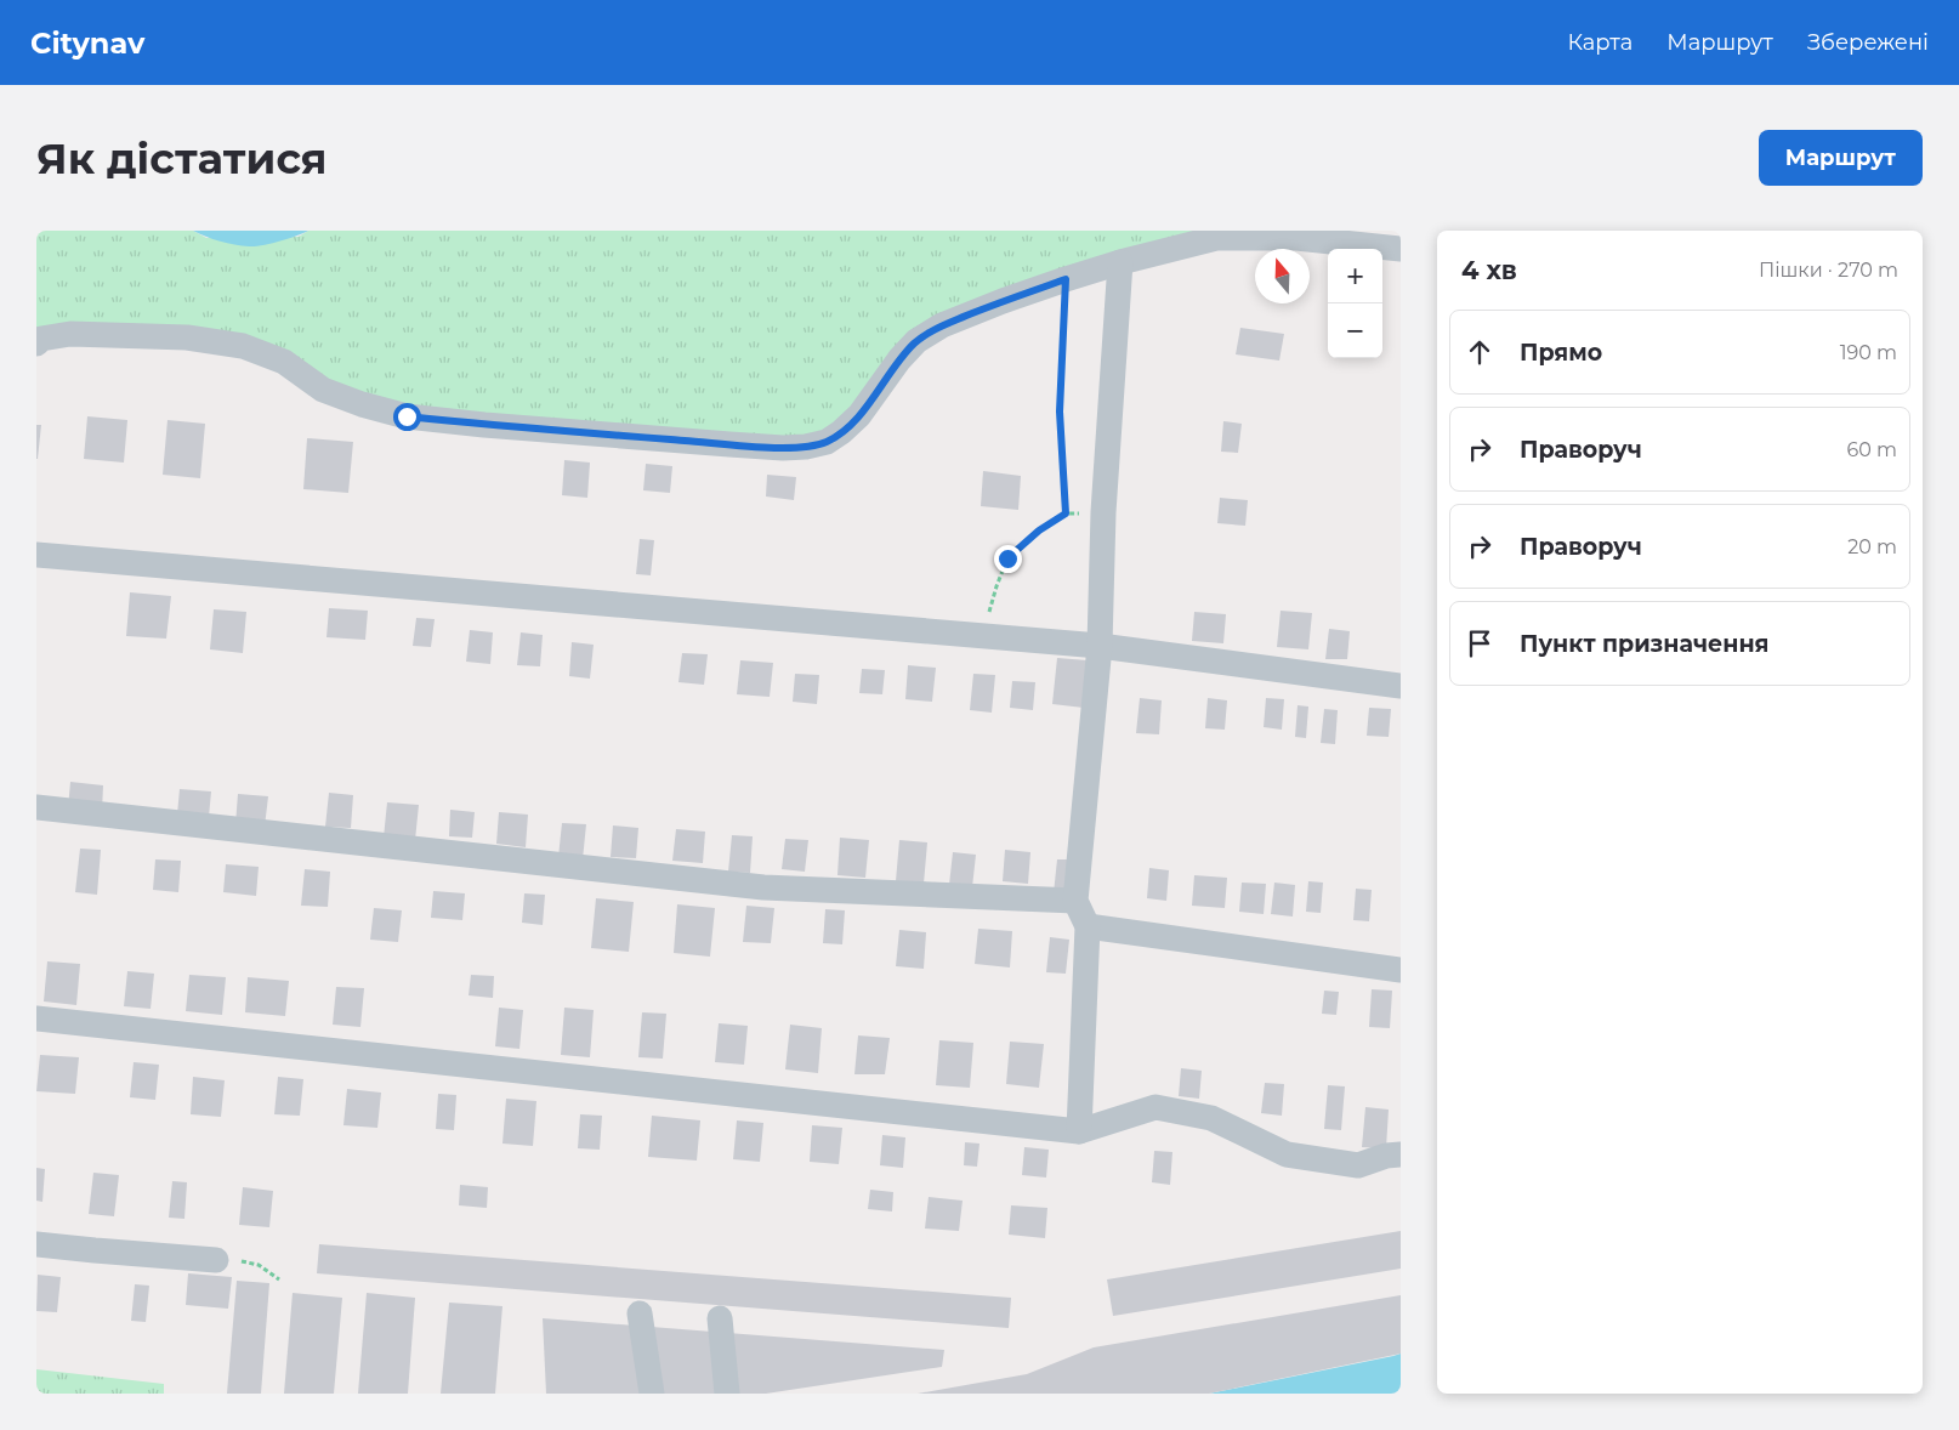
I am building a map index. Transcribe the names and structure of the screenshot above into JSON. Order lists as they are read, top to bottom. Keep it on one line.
{"north":"top","page":{"header":"Citynav","nav":["Карта","Маршрут","Збережені"],"buttons":"Маршрут","title":"Як дістатися","heading":["4 хв","Пішки · 270 m"],"map_buttons":["+","−"],"list":[["Прямо","190 m"],["Праворуч","60 m"],["Праворуч","20 m"],"Пункт призначення"]}}
